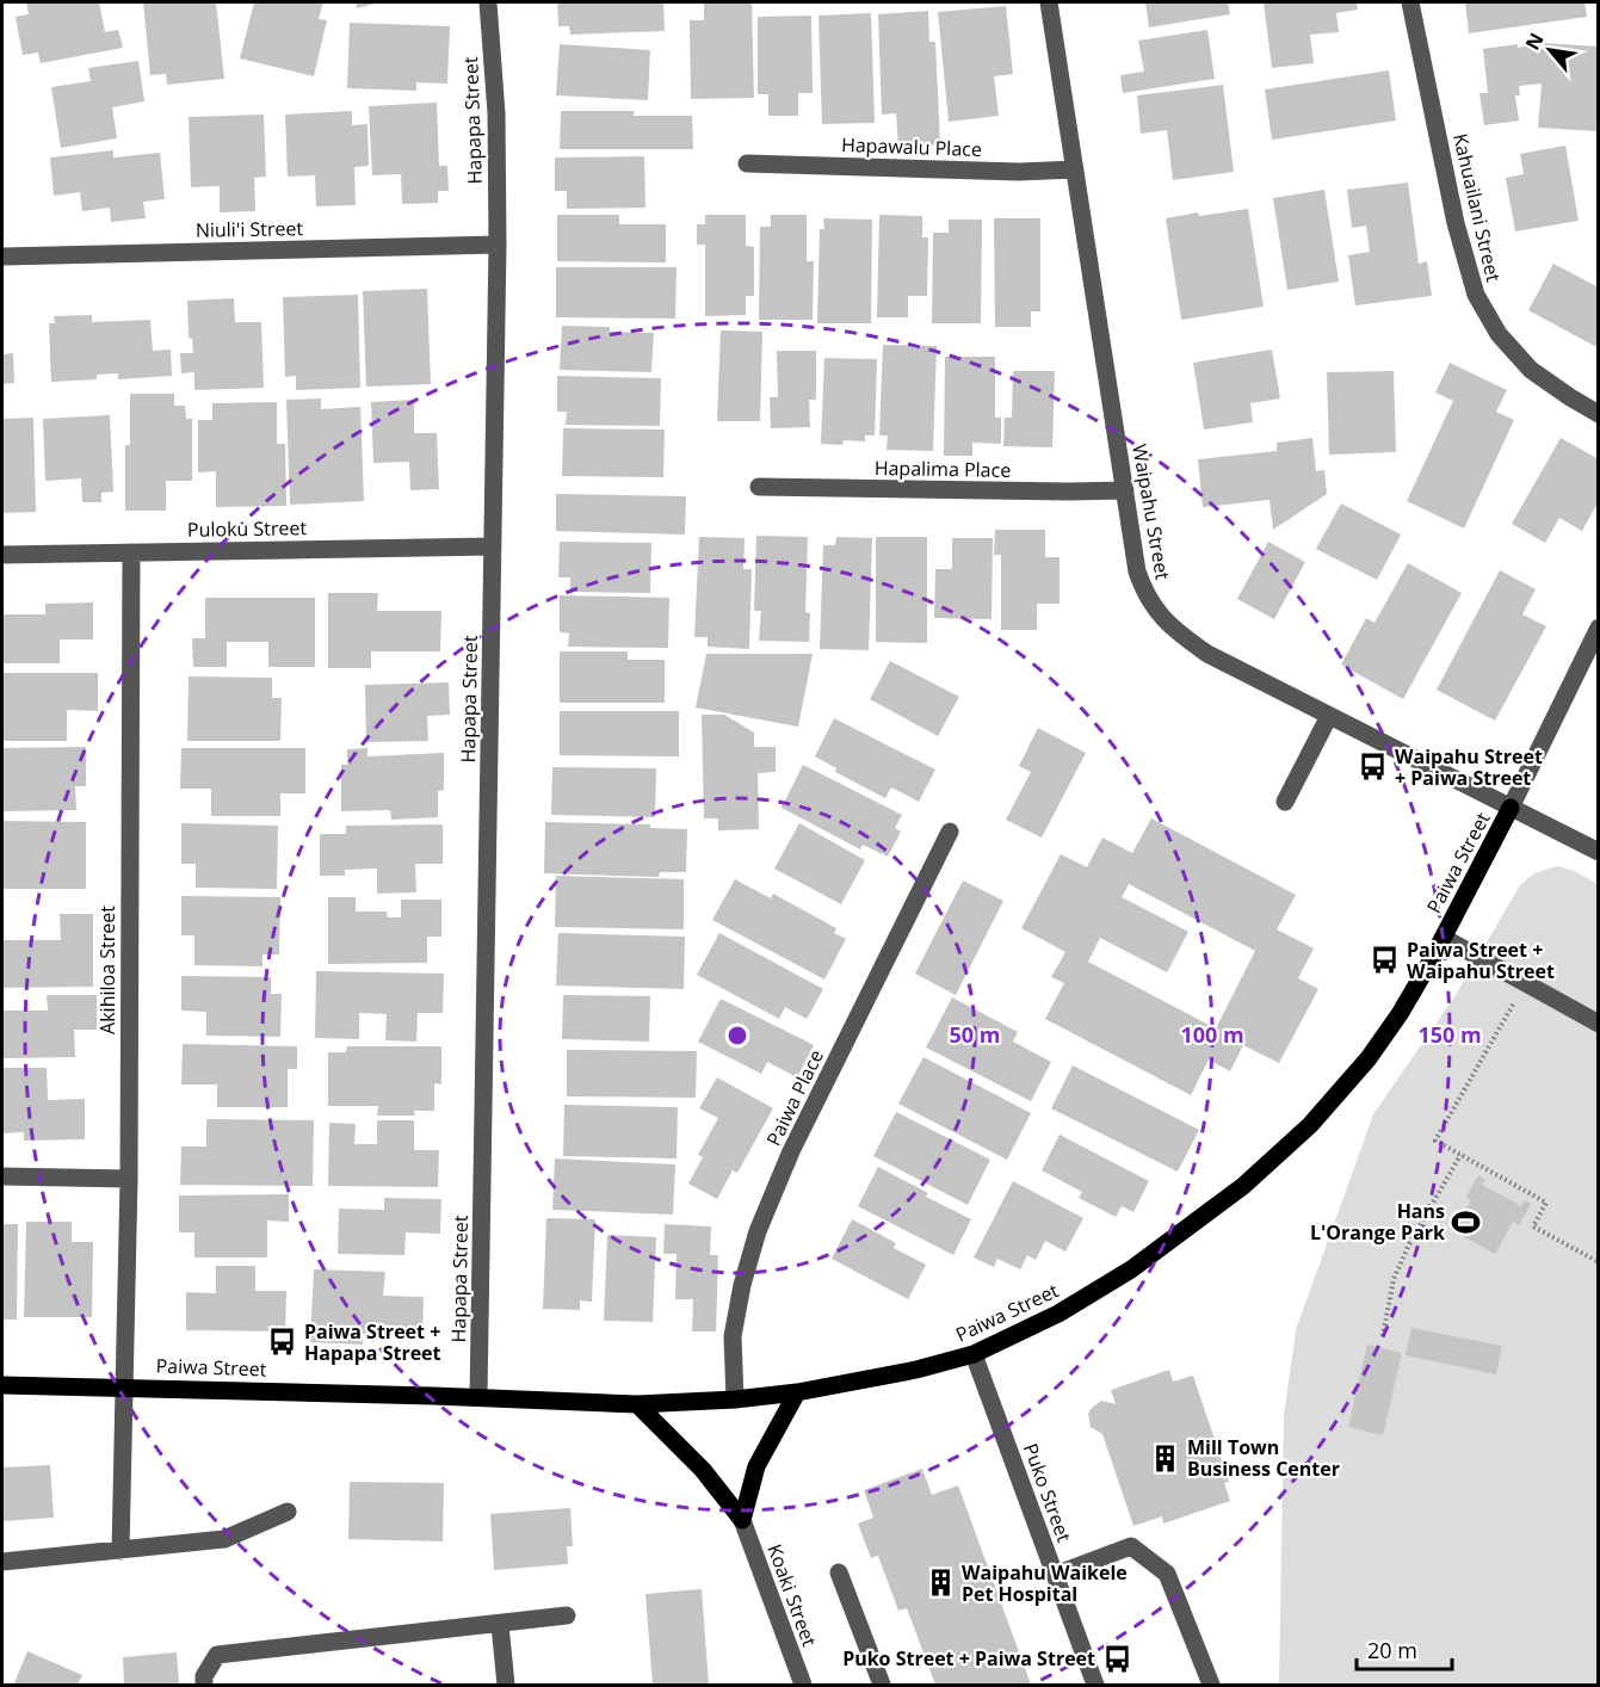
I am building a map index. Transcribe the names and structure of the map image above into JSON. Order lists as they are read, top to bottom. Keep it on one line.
{"streets":{"main road":["Paiwa Street"],"street":["Hapapa Street","Hapawalu Place","Kahuailani Street","Niuli'i Street","Hapalima Place","Waipahu Street","Puloku Street","Akihiloa Street","Paiwa Place","Puko Street","Koaki Street"]},"crossings":[["Hapapa Street","Niuli'i Street"],["Hapapa Street","Puloku Street"],["Hapapa Street","Paiwa Street"],["Hapawalu Place","Waipahu Street"],["Hapalima Place","Waipahu Street"],["Waipahu Street","Paiwa Street"],["Puloku Street","Akihiloa Street"],["Paiwa Street","Akihiloa Street"],["Paiwa Street","Paiwa Place"],["Paiwa Street","Puko Street"]],"places":{"bus stop":["Waipahu Street + Paiwa Street","Paiwa Street + Waipahu Street","Paiwa Street + Hapapa Street","Puko Street + Paiwa Street"],"sports":["Hans L'Orange Park"],"building":["Mill Town Business Center","Waipahu Waikele Pet Hospital"]},"scale_bar":"20 m","north":"top left","rings":["50 m","100 m","150 m"]}
